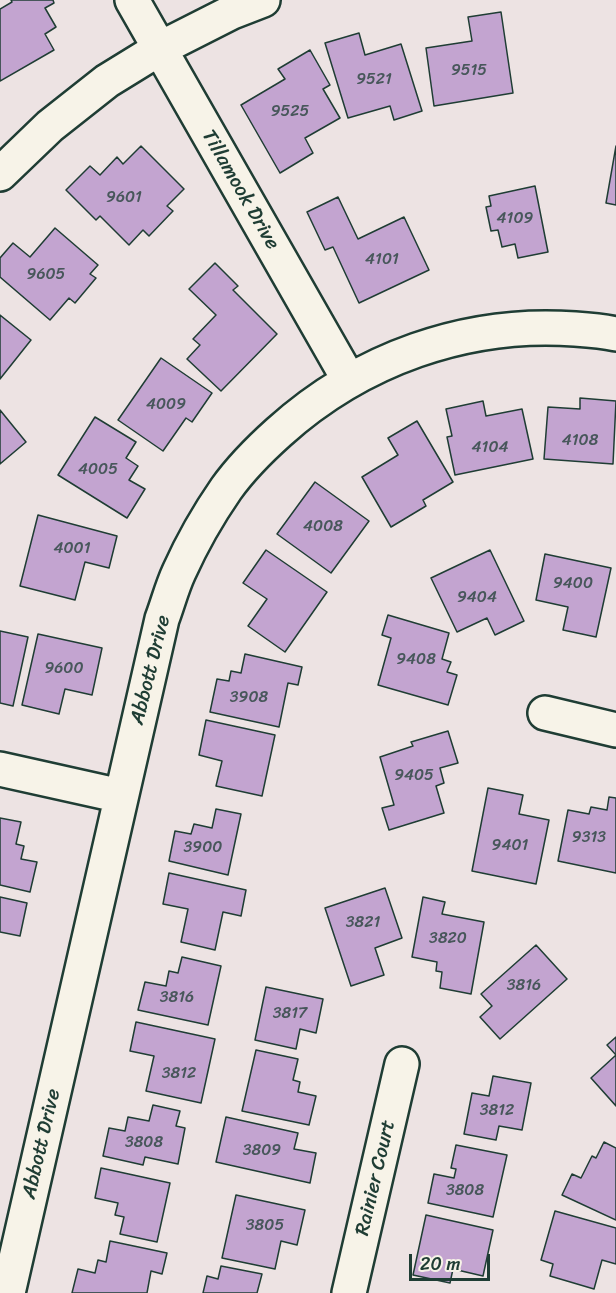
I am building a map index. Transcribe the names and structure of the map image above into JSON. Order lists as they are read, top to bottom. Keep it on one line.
{"streets":{"street":["Tillamook Drive","Abbott Drive","Rainier Court"]},"crossings":[["Tillamook Drive","Abbott Drive"]],"house_numbers":["9515","9521","9525","9601","4109","4101","9605","4009","4108","4104","4005","4008","4001","9400","9404","9408","9600","3908","9405","9313","9401","3900","3821","3820","3816","3816","3817","3812","3812","3808","3809","3808","3805"],"scale_bar":"20 m"}
